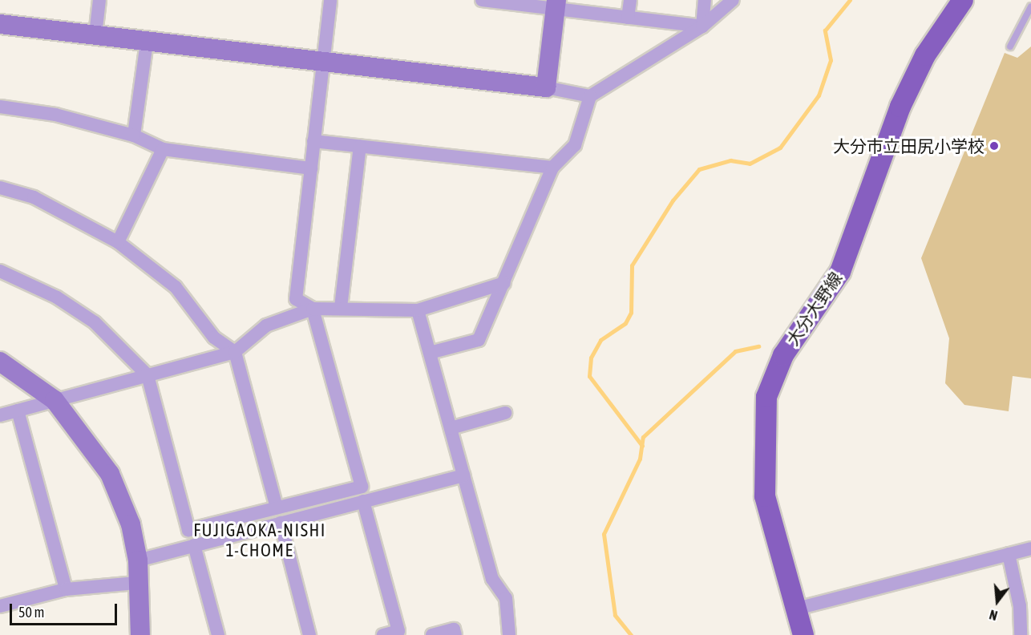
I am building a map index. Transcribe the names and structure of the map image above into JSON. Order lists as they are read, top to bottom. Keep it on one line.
{"streets":{"main road":["大分大野線"]},"districts":["FUJIGAOKA-NISHI 1-CHOME"],"places":["大分市立田尻小学校"],"scale_bar":"50 m","north":"bottom"}
